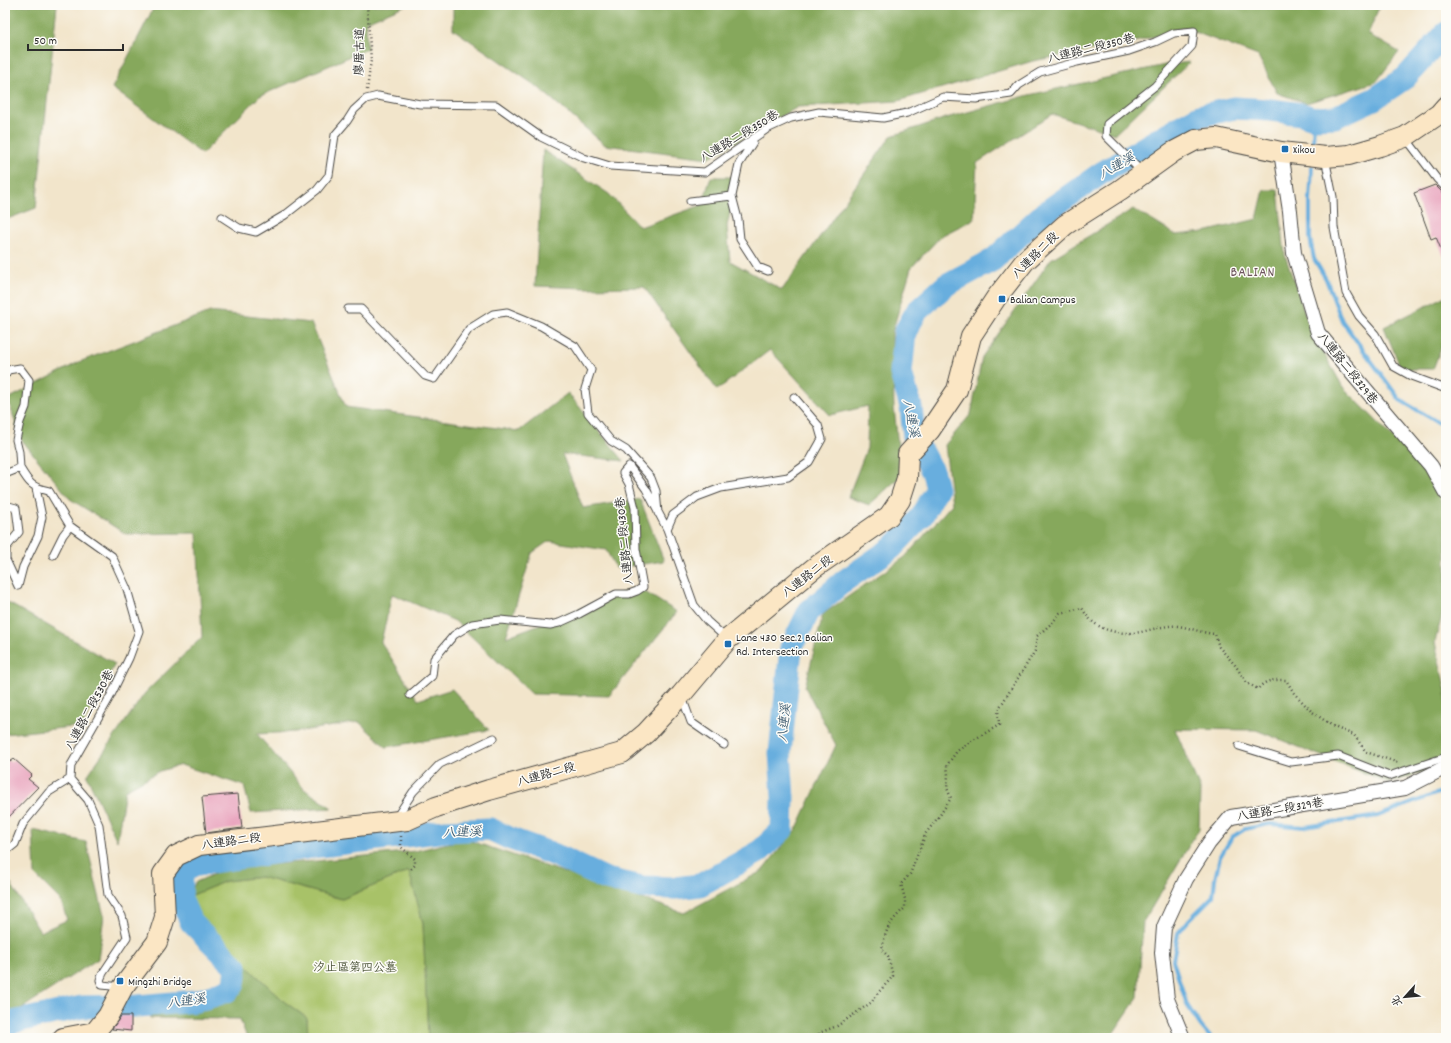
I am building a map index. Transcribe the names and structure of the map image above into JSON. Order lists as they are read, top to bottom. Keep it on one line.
{"streets":{"street":["八連路二段","八連路二段329巷"],"lane":["八連路二段350巷","八連路二段430巷","八連路二段530巷"],"path":["廖厝古道"]},"crossings":[["八連路二段350巷","廖厝古道"],["八連路二段350巷","八連路二段"],["八連路二段","八連路二段329巷"],["八連路二段","八連路二段430巷"]],"districts":["BALIAN"],"water":["八連溪"],"parks":["汐止區第四公墓"],"places":{"transit":["Xikou","Balian Campus","Lane 430 Sec.2 Balian Rd. Intersection","Mingzhi Bridge"]},"scale_bar":"50 m","north":"bottom left"}
